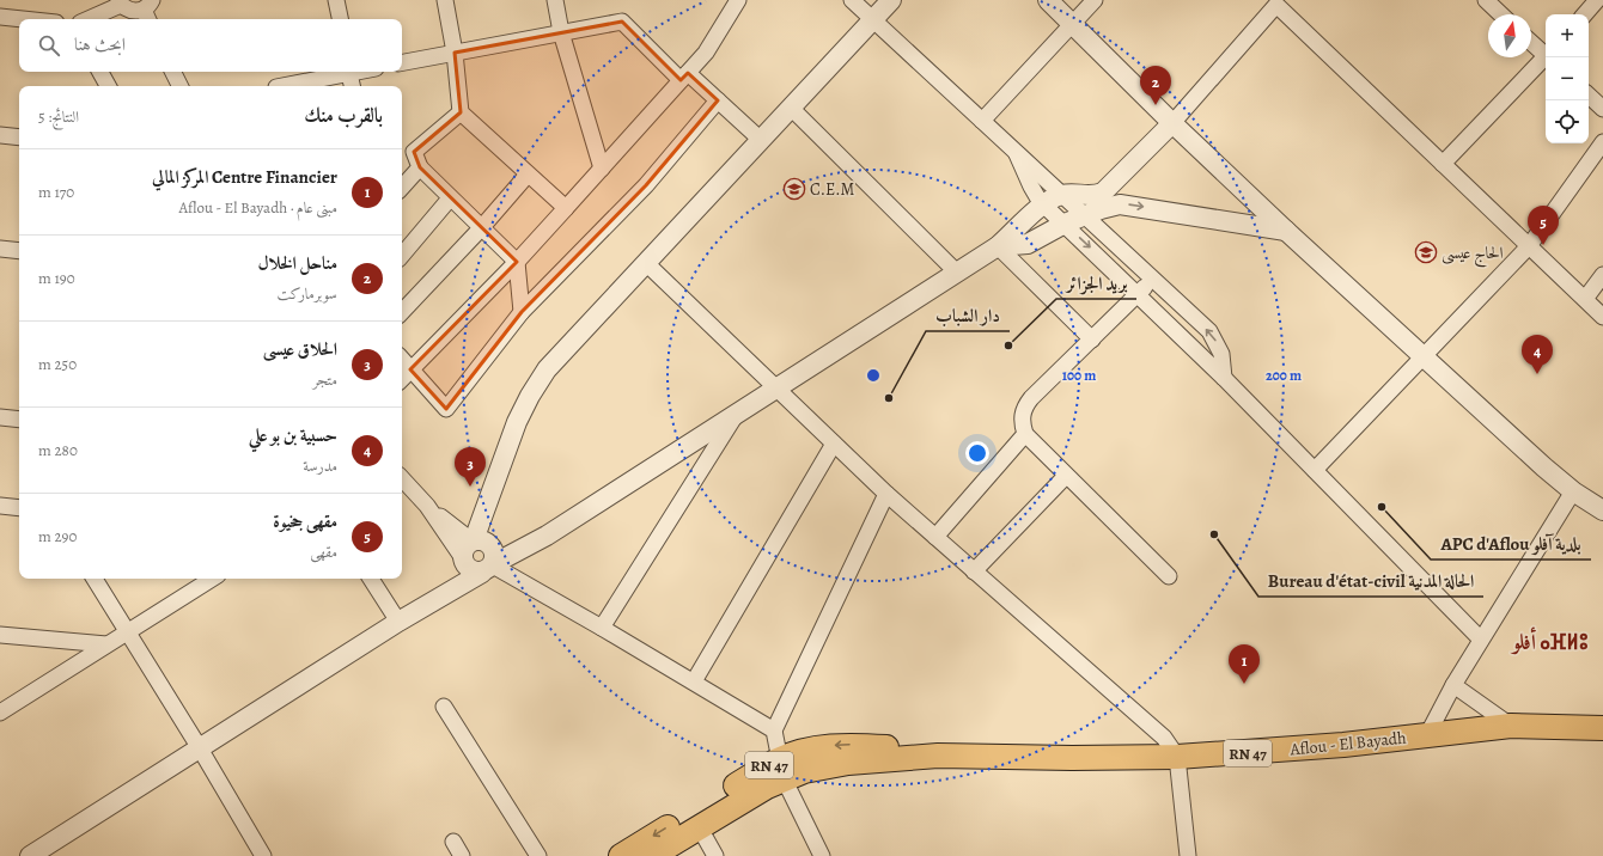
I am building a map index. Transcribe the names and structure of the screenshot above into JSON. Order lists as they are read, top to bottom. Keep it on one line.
{"streets":{"main road":["Aflou - El Bayadh","RN 47"]},"districts":["أفلو ⴰⴼⵍⵓ"],"places":{"school or university":["C.E.M","الحاج عيسى"],"other":["بريد الجزائر","دار الشباب","APC d'Aflou بلدية آفلو","Bureau d'état-civil الحالة المدنية"]},"north":"top","page":{"map_buttons":["+","−"],"search":"ابحث هنا","pins":["2","5","4","3","1"],"heading":["بالقرب منك","النتائج: 5"],"list":[{"mark":"1","name":"Centre Financier المركز المالي","note":"مبنى عام · Aflou - El Bayadh","value":"170 m"},{"mark":"2","name":"مناحل الخلال","note":"سوبرماركت","value":"190 m"},{"mark":"3","name":"الحلاق عيسى","note":"متجر","value":"250 m"},{"mark":"4","name":"حسبية بن بو علي","note":"مدرسة","value":"280 m"},{"mark":"5","name":"مقهى جخيوة","note":"مقهى","value":"290 m"}]},"rings":["100 m","200 m"]}
